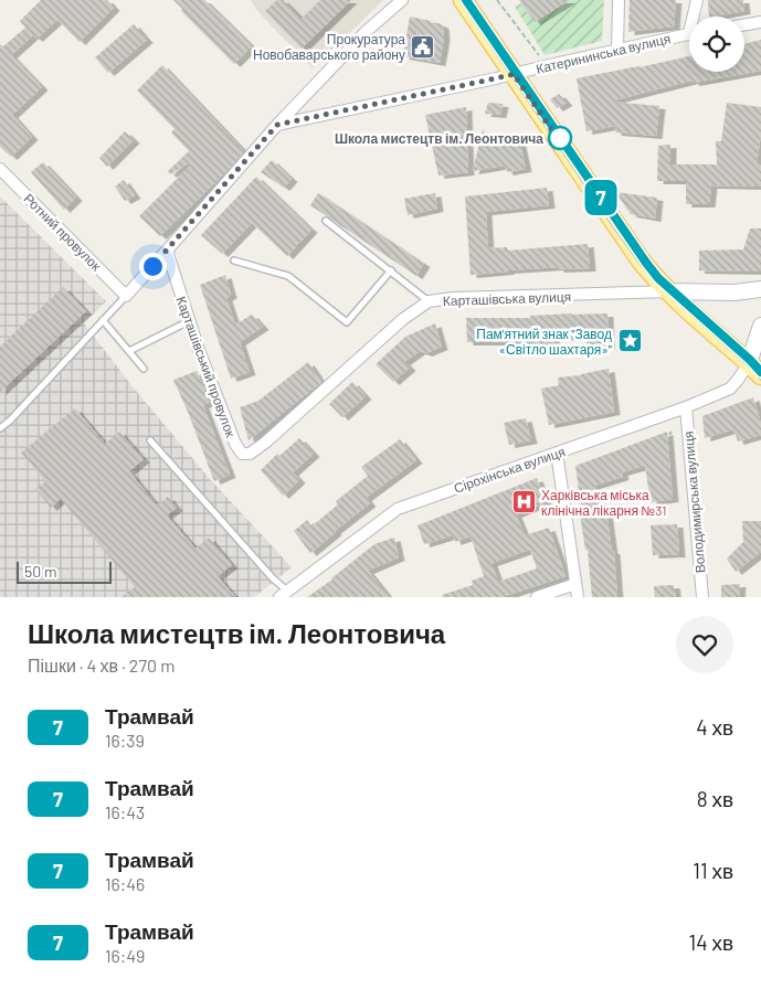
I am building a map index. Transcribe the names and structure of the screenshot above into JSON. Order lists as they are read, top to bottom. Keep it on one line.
{"streets":{"street":["Катерининська вулиця","Ротний провулок","Карташівська вулиця","Карташівський провулок","Сірохінська вулиця","Володимирська вулиця"]},"crossings":[["Карташівська вулиця","Карташівський провулок"],["Сірохінська вулиця","Володимирська вулиця"]],"places":{"public building":["Прокуратура Новобаварського району"],"other":["Школа мистецтв ім. Леонтовича"],"place":["Пам'ятний знак \"Завод «Світло шахтаря»\""],"hospital":["Харківська міська клінічна лікарня №31"]},"lines":["tram line 7"],"scale_bar":"50 m","page":{"on_map":"7","scale":"50 m","heading":["Школа мистецтв ім. Леонтовича","Пішки · 4 хв · 270 m"],"list":[{"mark":"7","name":"Трамвай","note":"16:39","value":"4 хв"},{"mark":"7","name":"Трамвай","note":"16:43","value":"8 хв"},{"mark":"7","name":"Трамвай","note":"16:46","value":"11 хв"},{"mark":"7","name":"Трамвай","note":"16:49","value":"14 хв"}]}}
